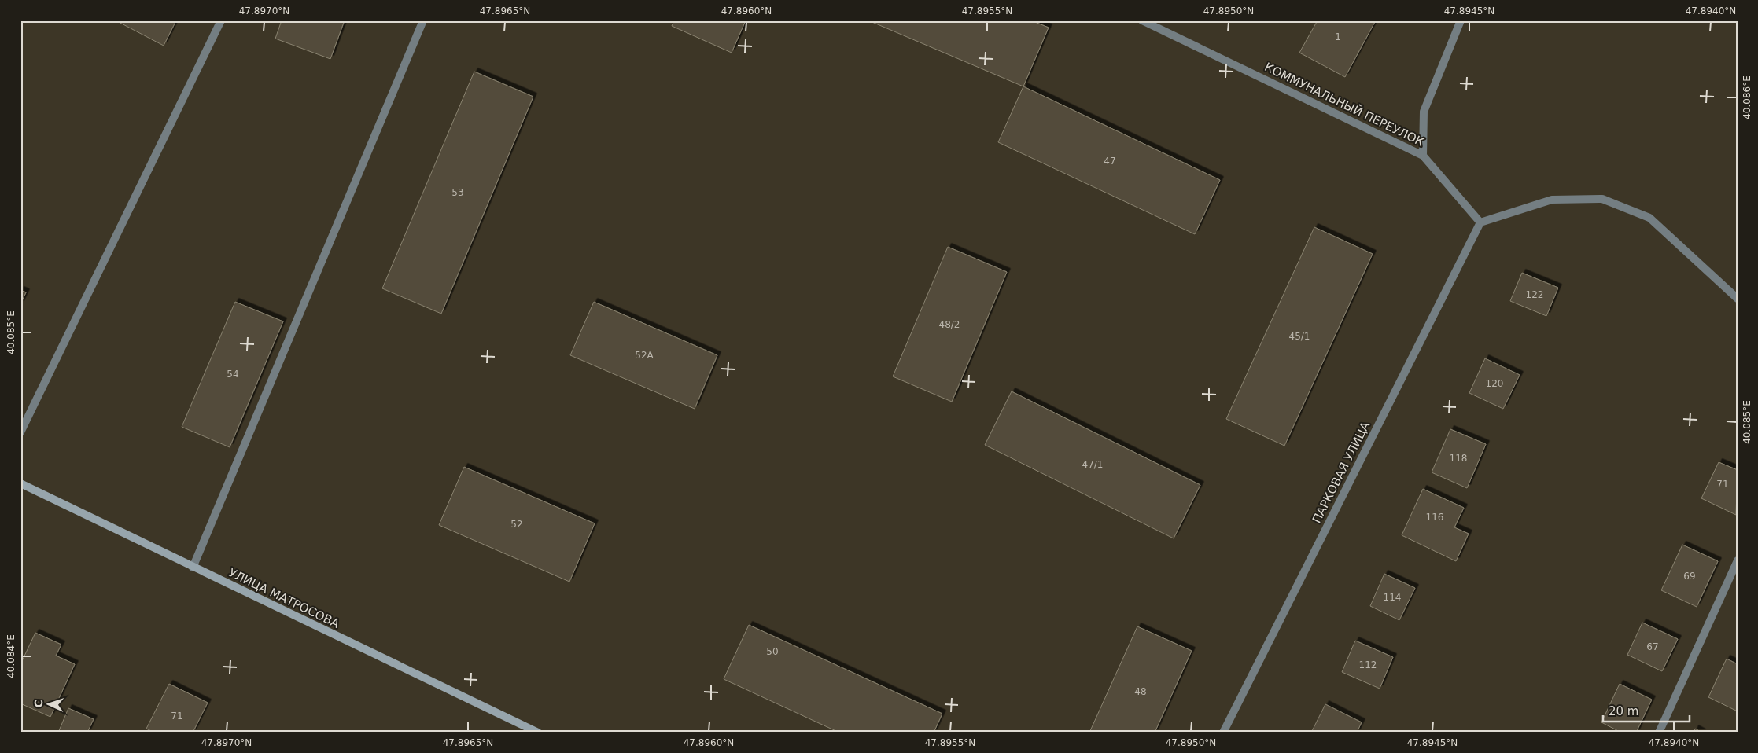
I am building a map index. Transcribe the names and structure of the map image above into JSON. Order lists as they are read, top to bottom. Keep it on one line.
{"streets":{"street":["КОММУНАЛЬНЫЙ ПЕРЕУЛОК","ПАРКОВАЯ УЛИЦА","УЛИЦА МАТРОСОВА"]},"crossings":[["КОММУНАЛЬНЫЙ ПЕРЕУЛОК","ПАРКОВАЯ УЛИЦА"]],"house_numbers":["1","47","53","122","48/2","45/1","52А","54","120","118","47/1","71","116","52","69","114","67","50","112","48","71"],"scale_bar":"20 m","north":"left","coordinates":["47.8970°N","47.8965°N","47.8960°N","47.8955°N","47.8950°N","47.8945°N","47.8940°N","40.086°E","40.085°E","40.084°E"]}
